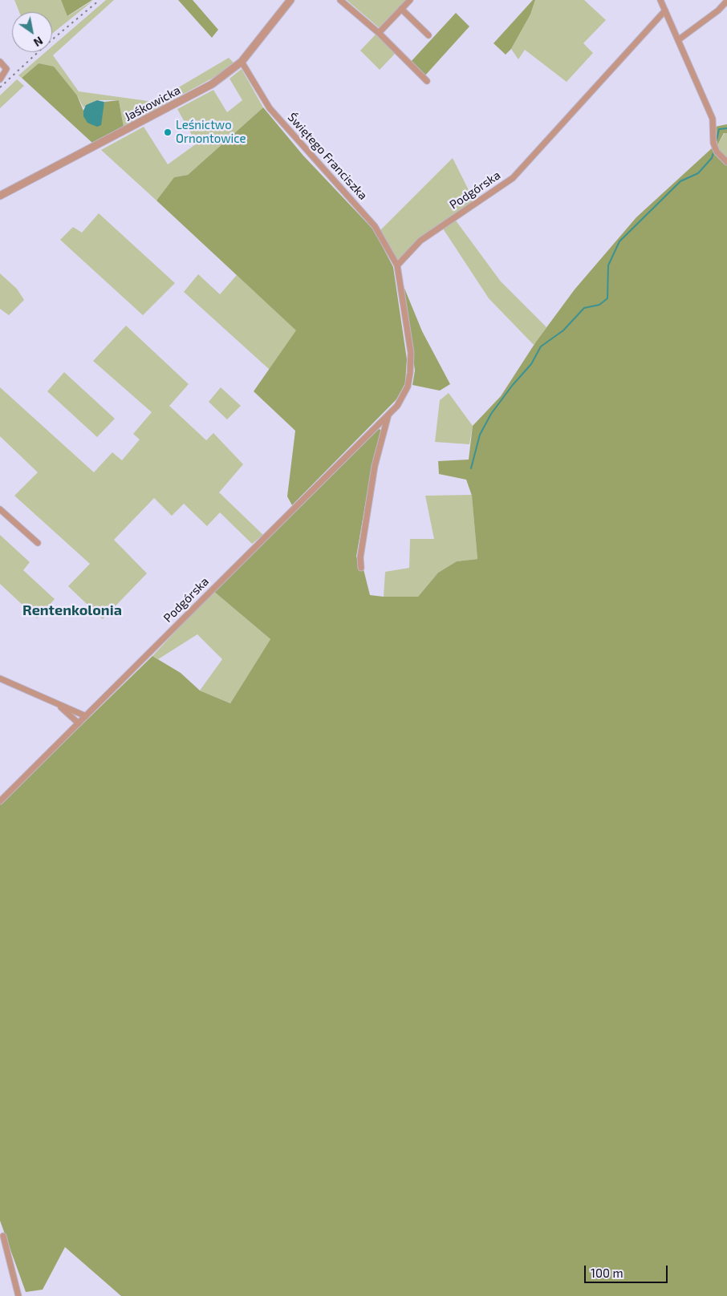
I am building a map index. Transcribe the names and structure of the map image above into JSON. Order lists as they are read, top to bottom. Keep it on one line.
{"streets":{"street":["Jaśkowicka","Świętego Franciszka","Podgórska"]},"crossings":[["Jaśkowicka","Świętego Franciszka"],["Świętego Franciszka","Podgórska"]],"districts":["Rentenkolonia"],"places":["Leśnictwo Ornontowice"],"scale_bar":"100 m","north":"bottom right"}
